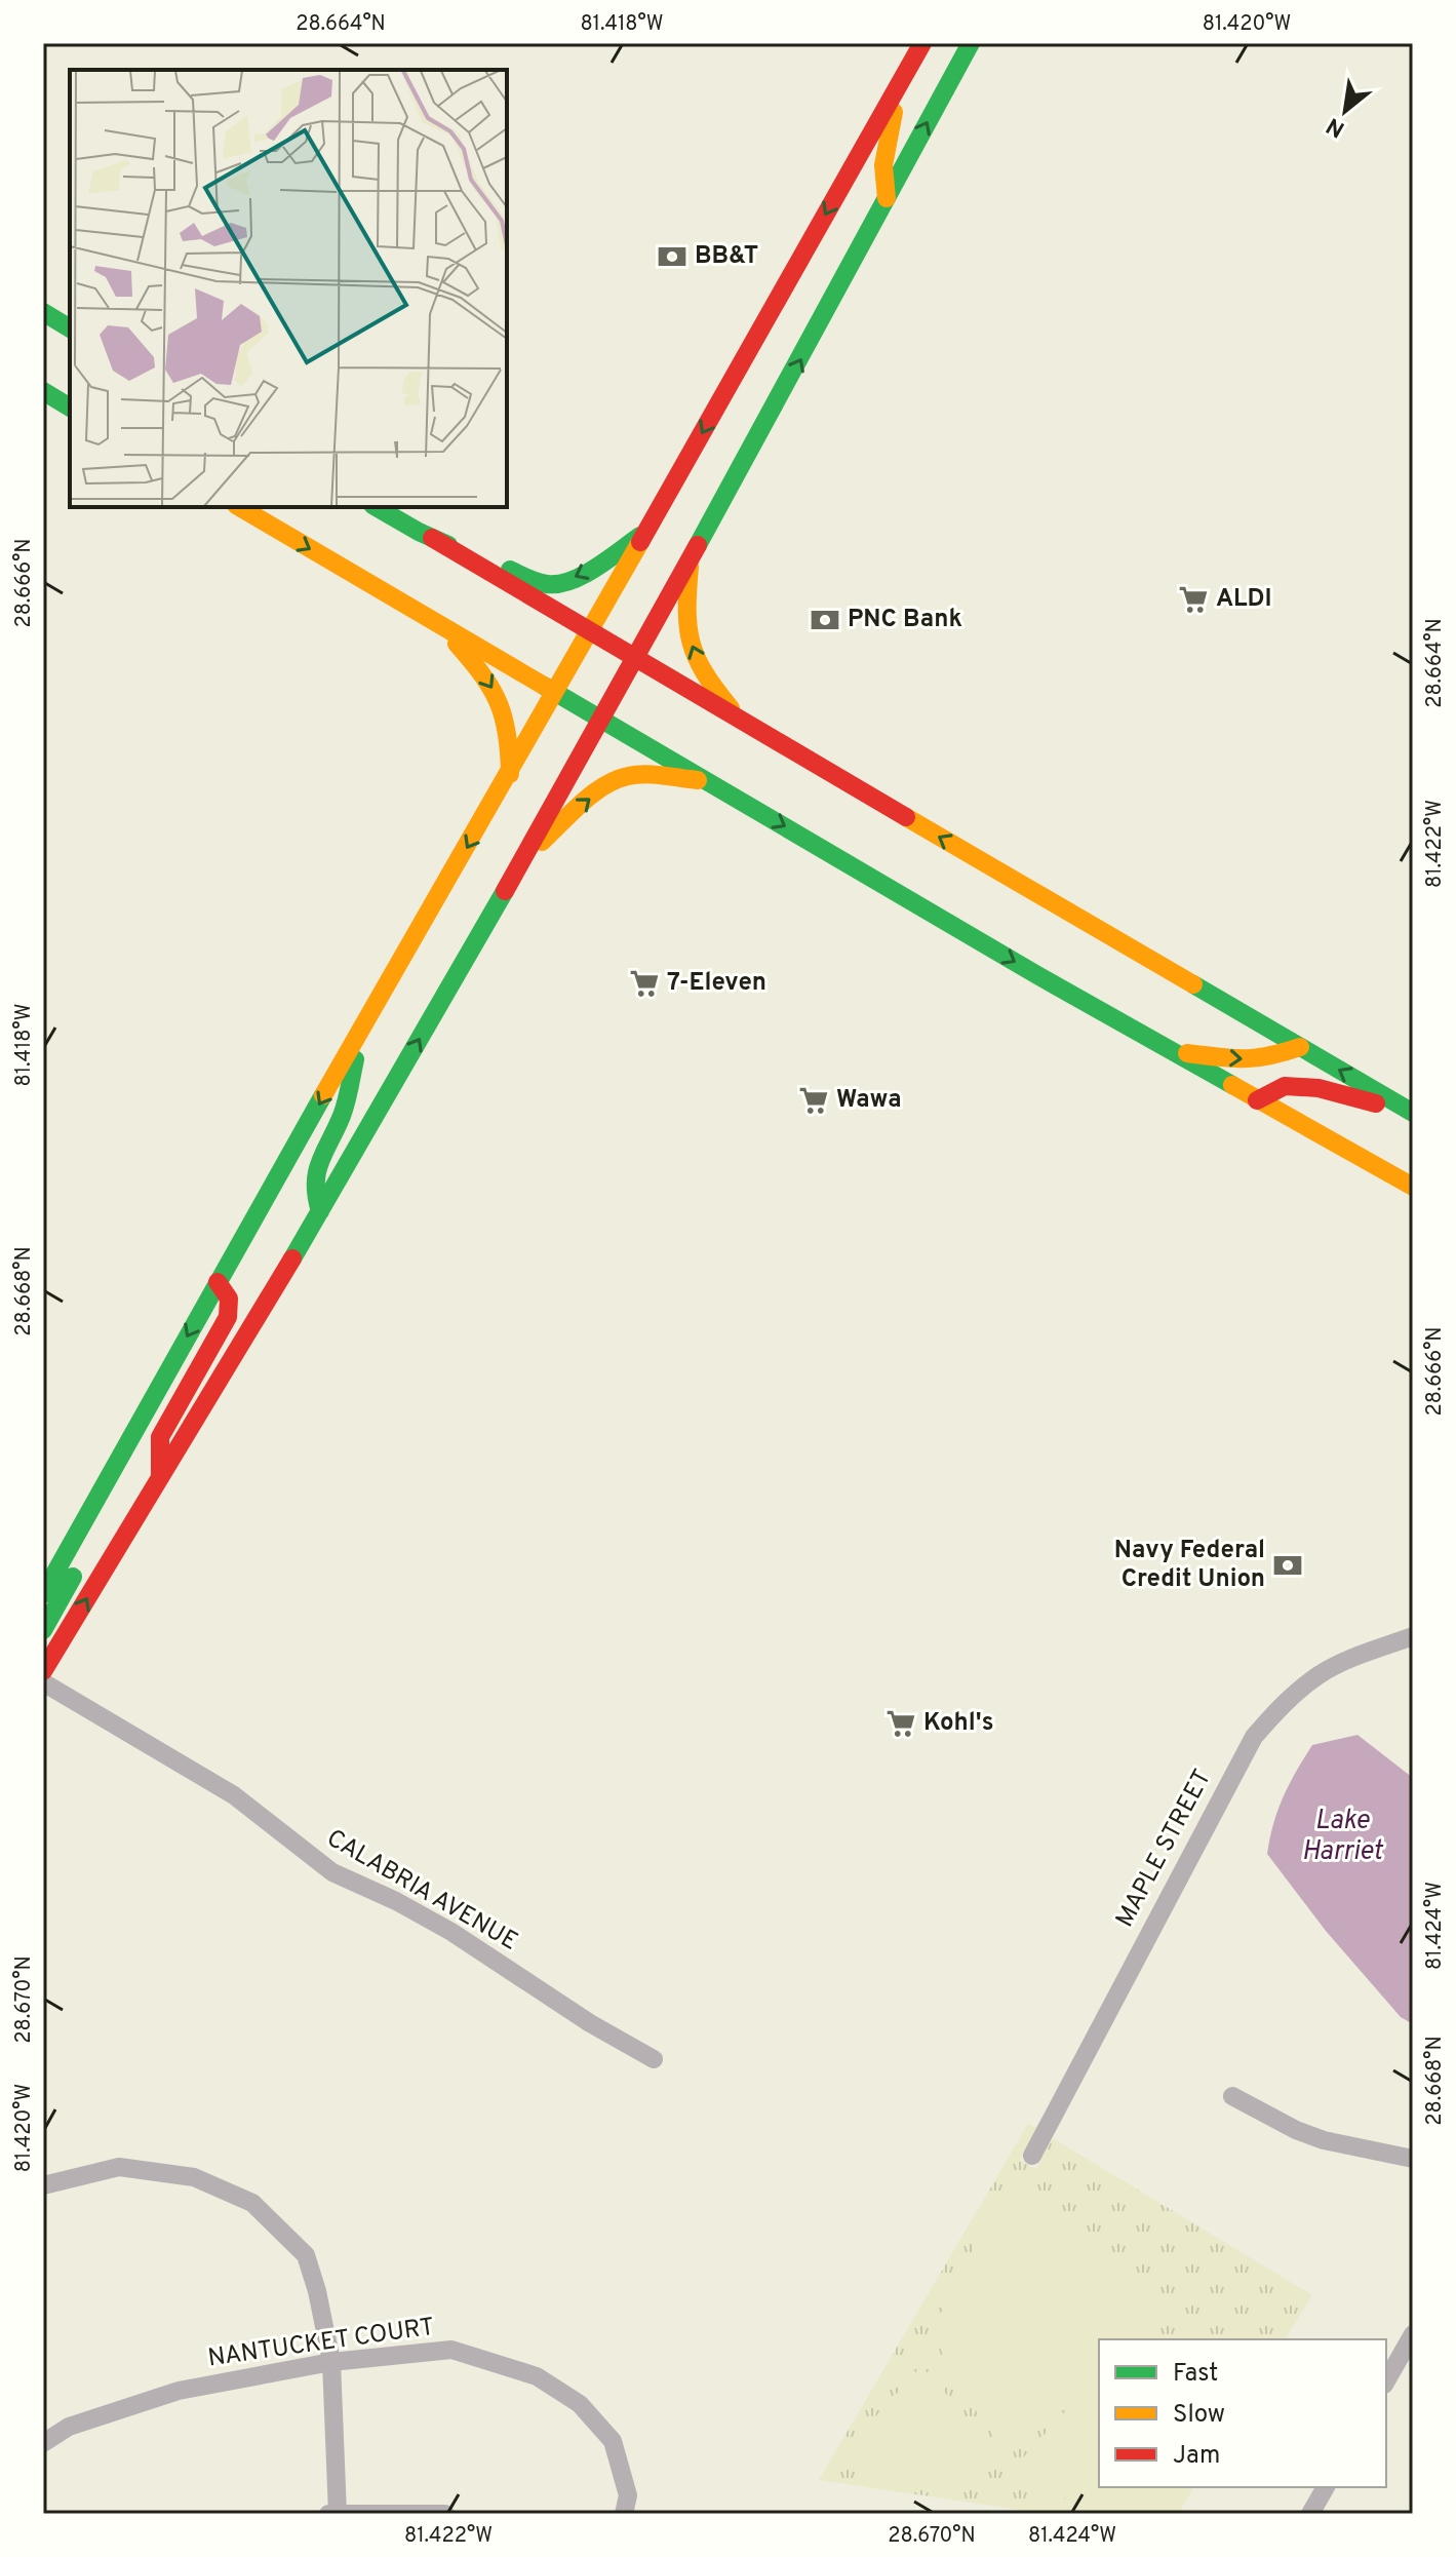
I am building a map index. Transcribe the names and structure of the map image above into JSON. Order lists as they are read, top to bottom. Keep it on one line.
{"streets":{"street":["MAPLE STREET","CALABRIA AVENUE","NANTUCKET COURT"]},"water":["Lake Harriet"],"places":{"bank":["BB&T","PNC Bank","Navy Federal Credit Union"],"supermarket":["ALDI","7-Eleven","Wawa","Kohl's"]},"legend":["Fast","Slow","Jam"],"north":"bottom left","coordinates":["28.664°N","81.418°W","81.420°W","28.666°N","81.422°W","28.668°N","81.424°W","28.670°N"]}
